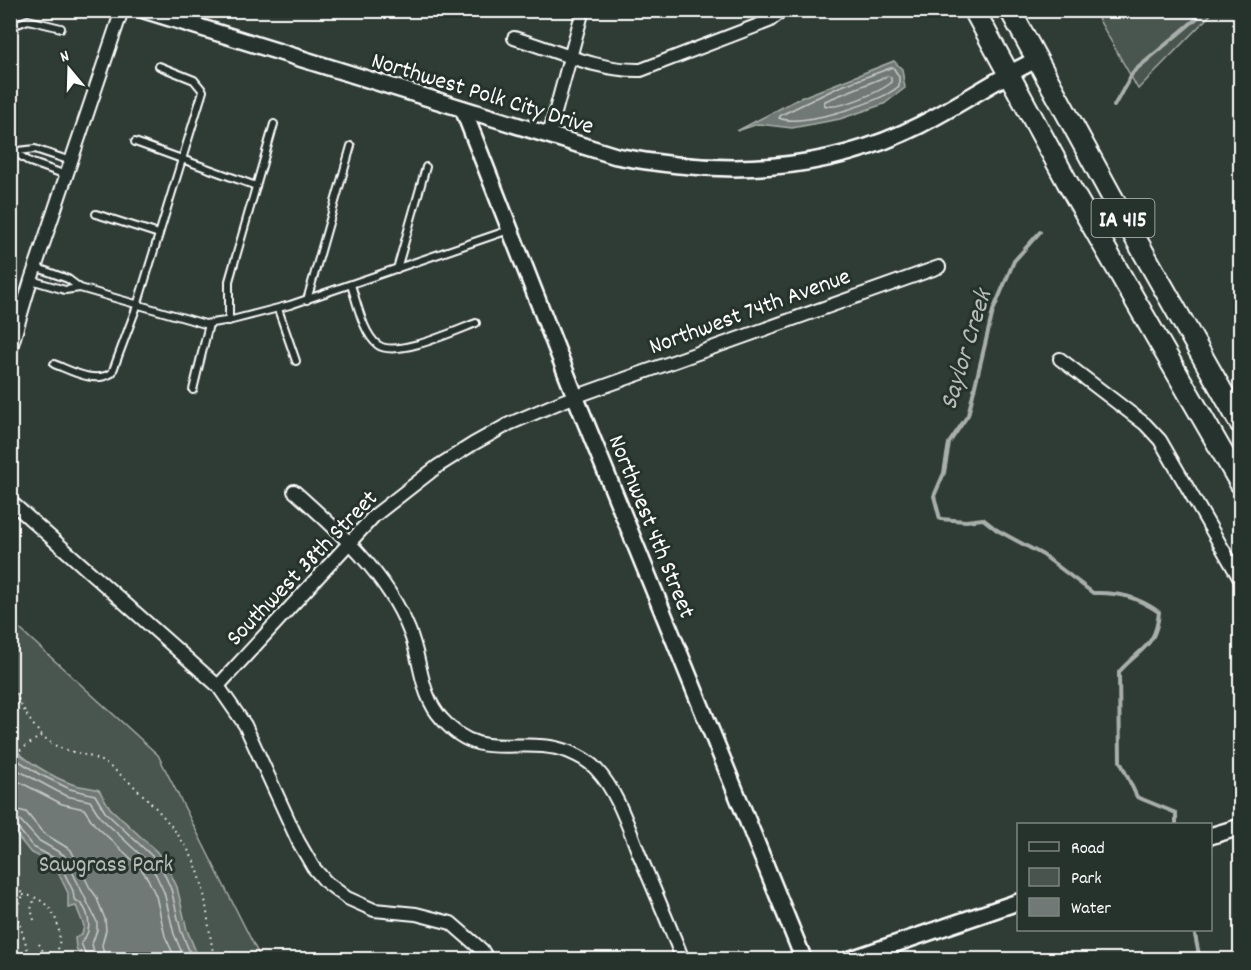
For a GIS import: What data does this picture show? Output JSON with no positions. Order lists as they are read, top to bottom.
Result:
{
  "streets": {
    "main road": ["IA 415"],
    "street": [
      "Northwest Polk City Drive",
      "Northwest 74th Avenue",
      "Northwest 4th Street",
      "Southwest 38th Street"
    ]
  },
  "crossings": [
    ["Northwest Polk City Drive", "IA 415"],
    ["Northwest Polk City Drive", "Northwest 4th Street"],
    ["Northwest 74th Avenue", "Northwest 4th Street"],
    ["Northwest 74th Avenue", "Southwest 38th Street"],
    ["Northwest 4th Street", "Southwest 38th Street"]
  ],
  "water": ["Saylor Creek"],
  "parks": ["Sawgrass Park"],
  "legend": ["Road", "Park", "Water"],
  "north": "top"
}
